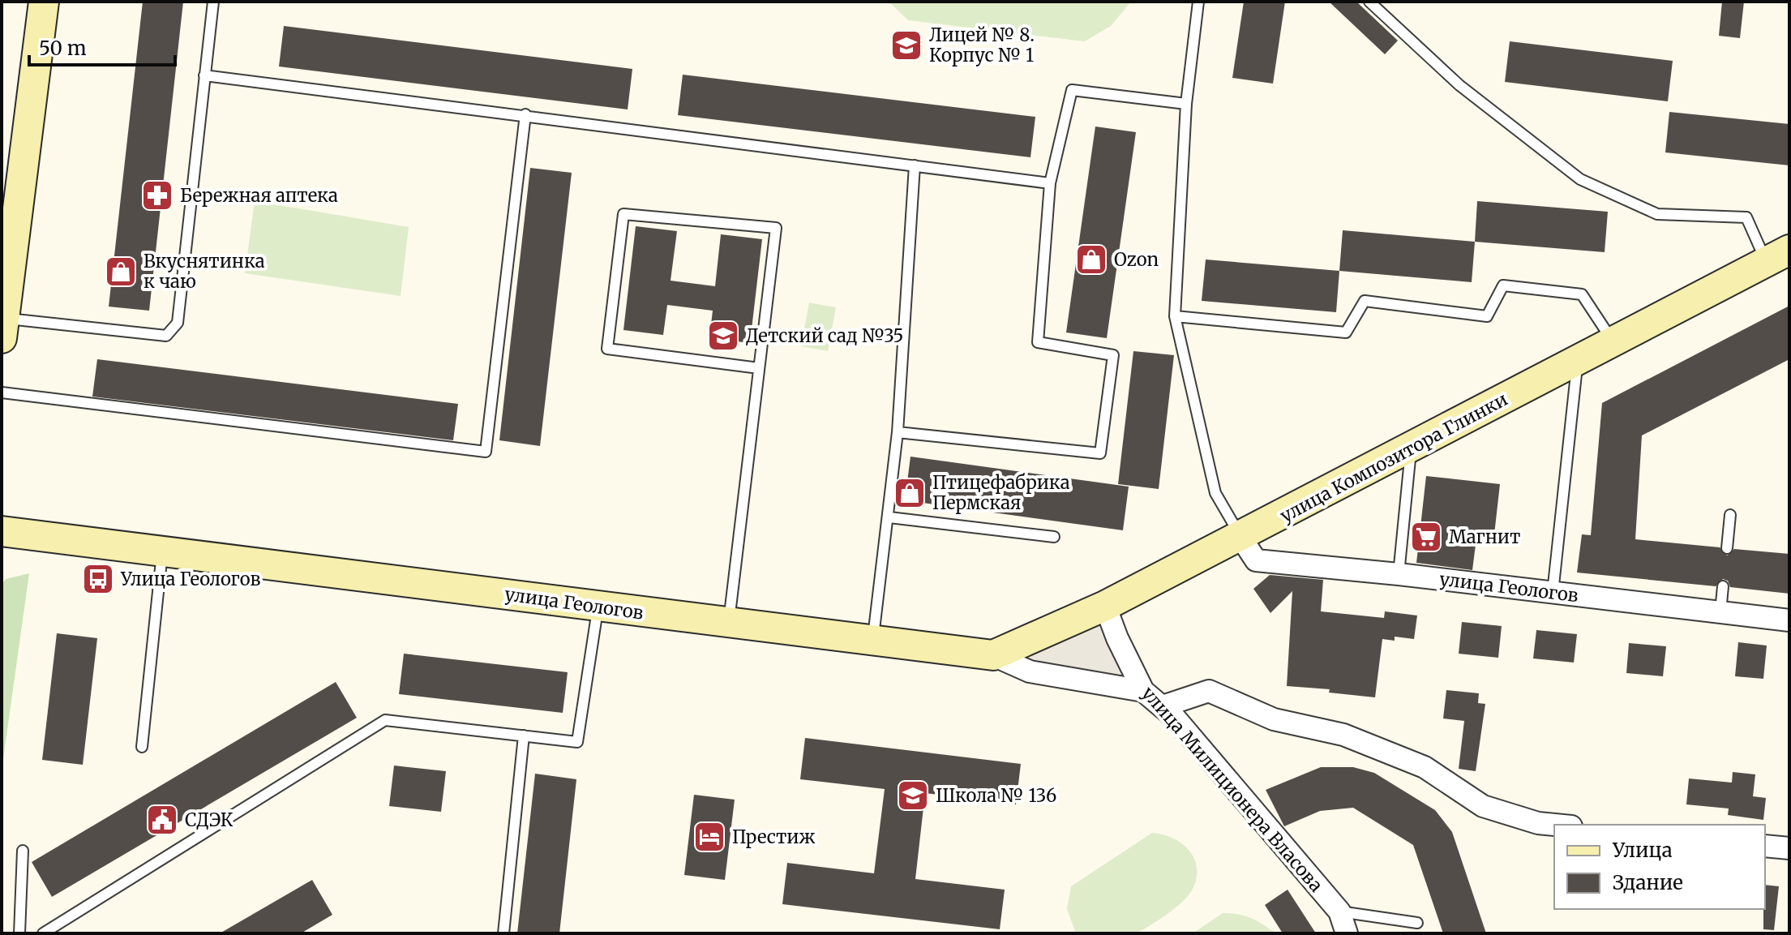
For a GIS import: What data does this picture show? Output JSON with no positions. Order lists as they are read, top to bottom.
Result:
{
  "streets": {
    "street": ["улица Композитора Глинки", "улица Геологов", "улица Милиционера Власова"]
  },
  "crossings": [
    ["улица Композитора Глинки", "улица Геологов"],
    ["улица Композитора Глинки", "улица Милиционера Власова"],
    ["улица Геологов", "улица Милиционера Власова"]
  ],
  "places": {
    "school or university": ["Лицей № 8. Корпус № 1", "Детский сад №35", "Школа № 136"],
    "pharmacy": ["Бережная аптека"],
    "shop": ["Ozon", "Вкуснятинка к чаю", "Птицефабрика Пермская"],
    "supermarket": ["Магнит"],
    "bus stop": ["Улица Геологов"],
    "public building": ["СДЭК"],
    "hotel": ["Престиж"]
  },
  "legend": ["Улица", "Здание"],
  "scale_bar": "50 m"
}
